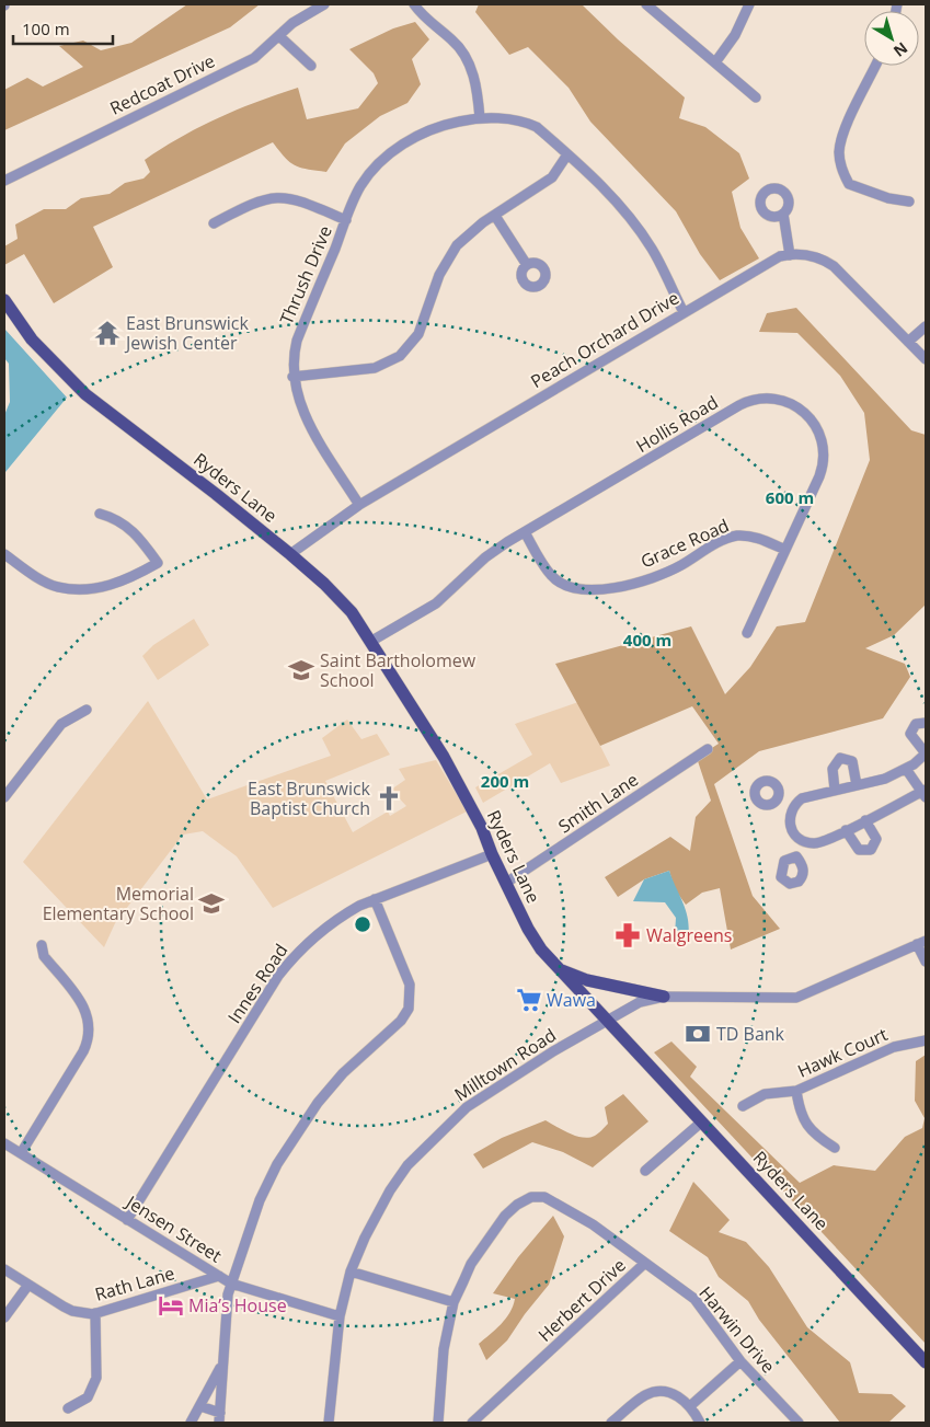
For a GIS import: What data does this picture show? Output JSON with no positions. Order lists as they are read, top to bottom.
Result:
{
  "streets": {
    "main road": ["Ryders Lane"],
    "street": [
      "Redcoat Drive",
      "Thrush Drive",
      "Peach Orchard Drive",
      "Hollis Road",
      "Grace Road",
      "Smith Lane",
      "Innes Road",
      "Hawk Court",
      "Milltown Road",
      "Jensen Street",
      "Rath Lane",
      "Herbert Drive",
      "Harwin Drive"
    ]
  },
  "crossings": [
    ["Thrush Drive", "Peach Orchard Drive"],
    ["Peach Orchard Drive", "Ryders Lane"],
    ["Hollis Road", "Ryders Lane"],
    ["Hollis Road", "Grace Road"],
    ["Ryders Lane", "Smith Lane"],
    ["Ryders Lane", "Innes Road"],
    ["Ryders Lane", "Milltown Road"],
    ["Innes Road", "Jensen Street"],
    ["Milltown Road", "Jensen Street"],
    ["Jensen Street", "Rath Lane"],
    ["Herbert Drive", "Harwin Drive"]
  ],
  "places": {
    "temple": ["East Brunswick Jewish Center"],
    "school or university": ["Saint Bartholomew School", "Memorial Elementary School"],
    "church": ["East Brunswick Baptist Church"],
    "pharmacy": ["Walgreens"],
    "supermarket": ["Wawa"],
    "bank": ["TD Bank"],
    "hotel": ["Mia’s House"]
  },
  "scale_bar": "100 m",
  "north": "bottom right",
  "rings": ["600 m", "400 m", "200 m"]
}
